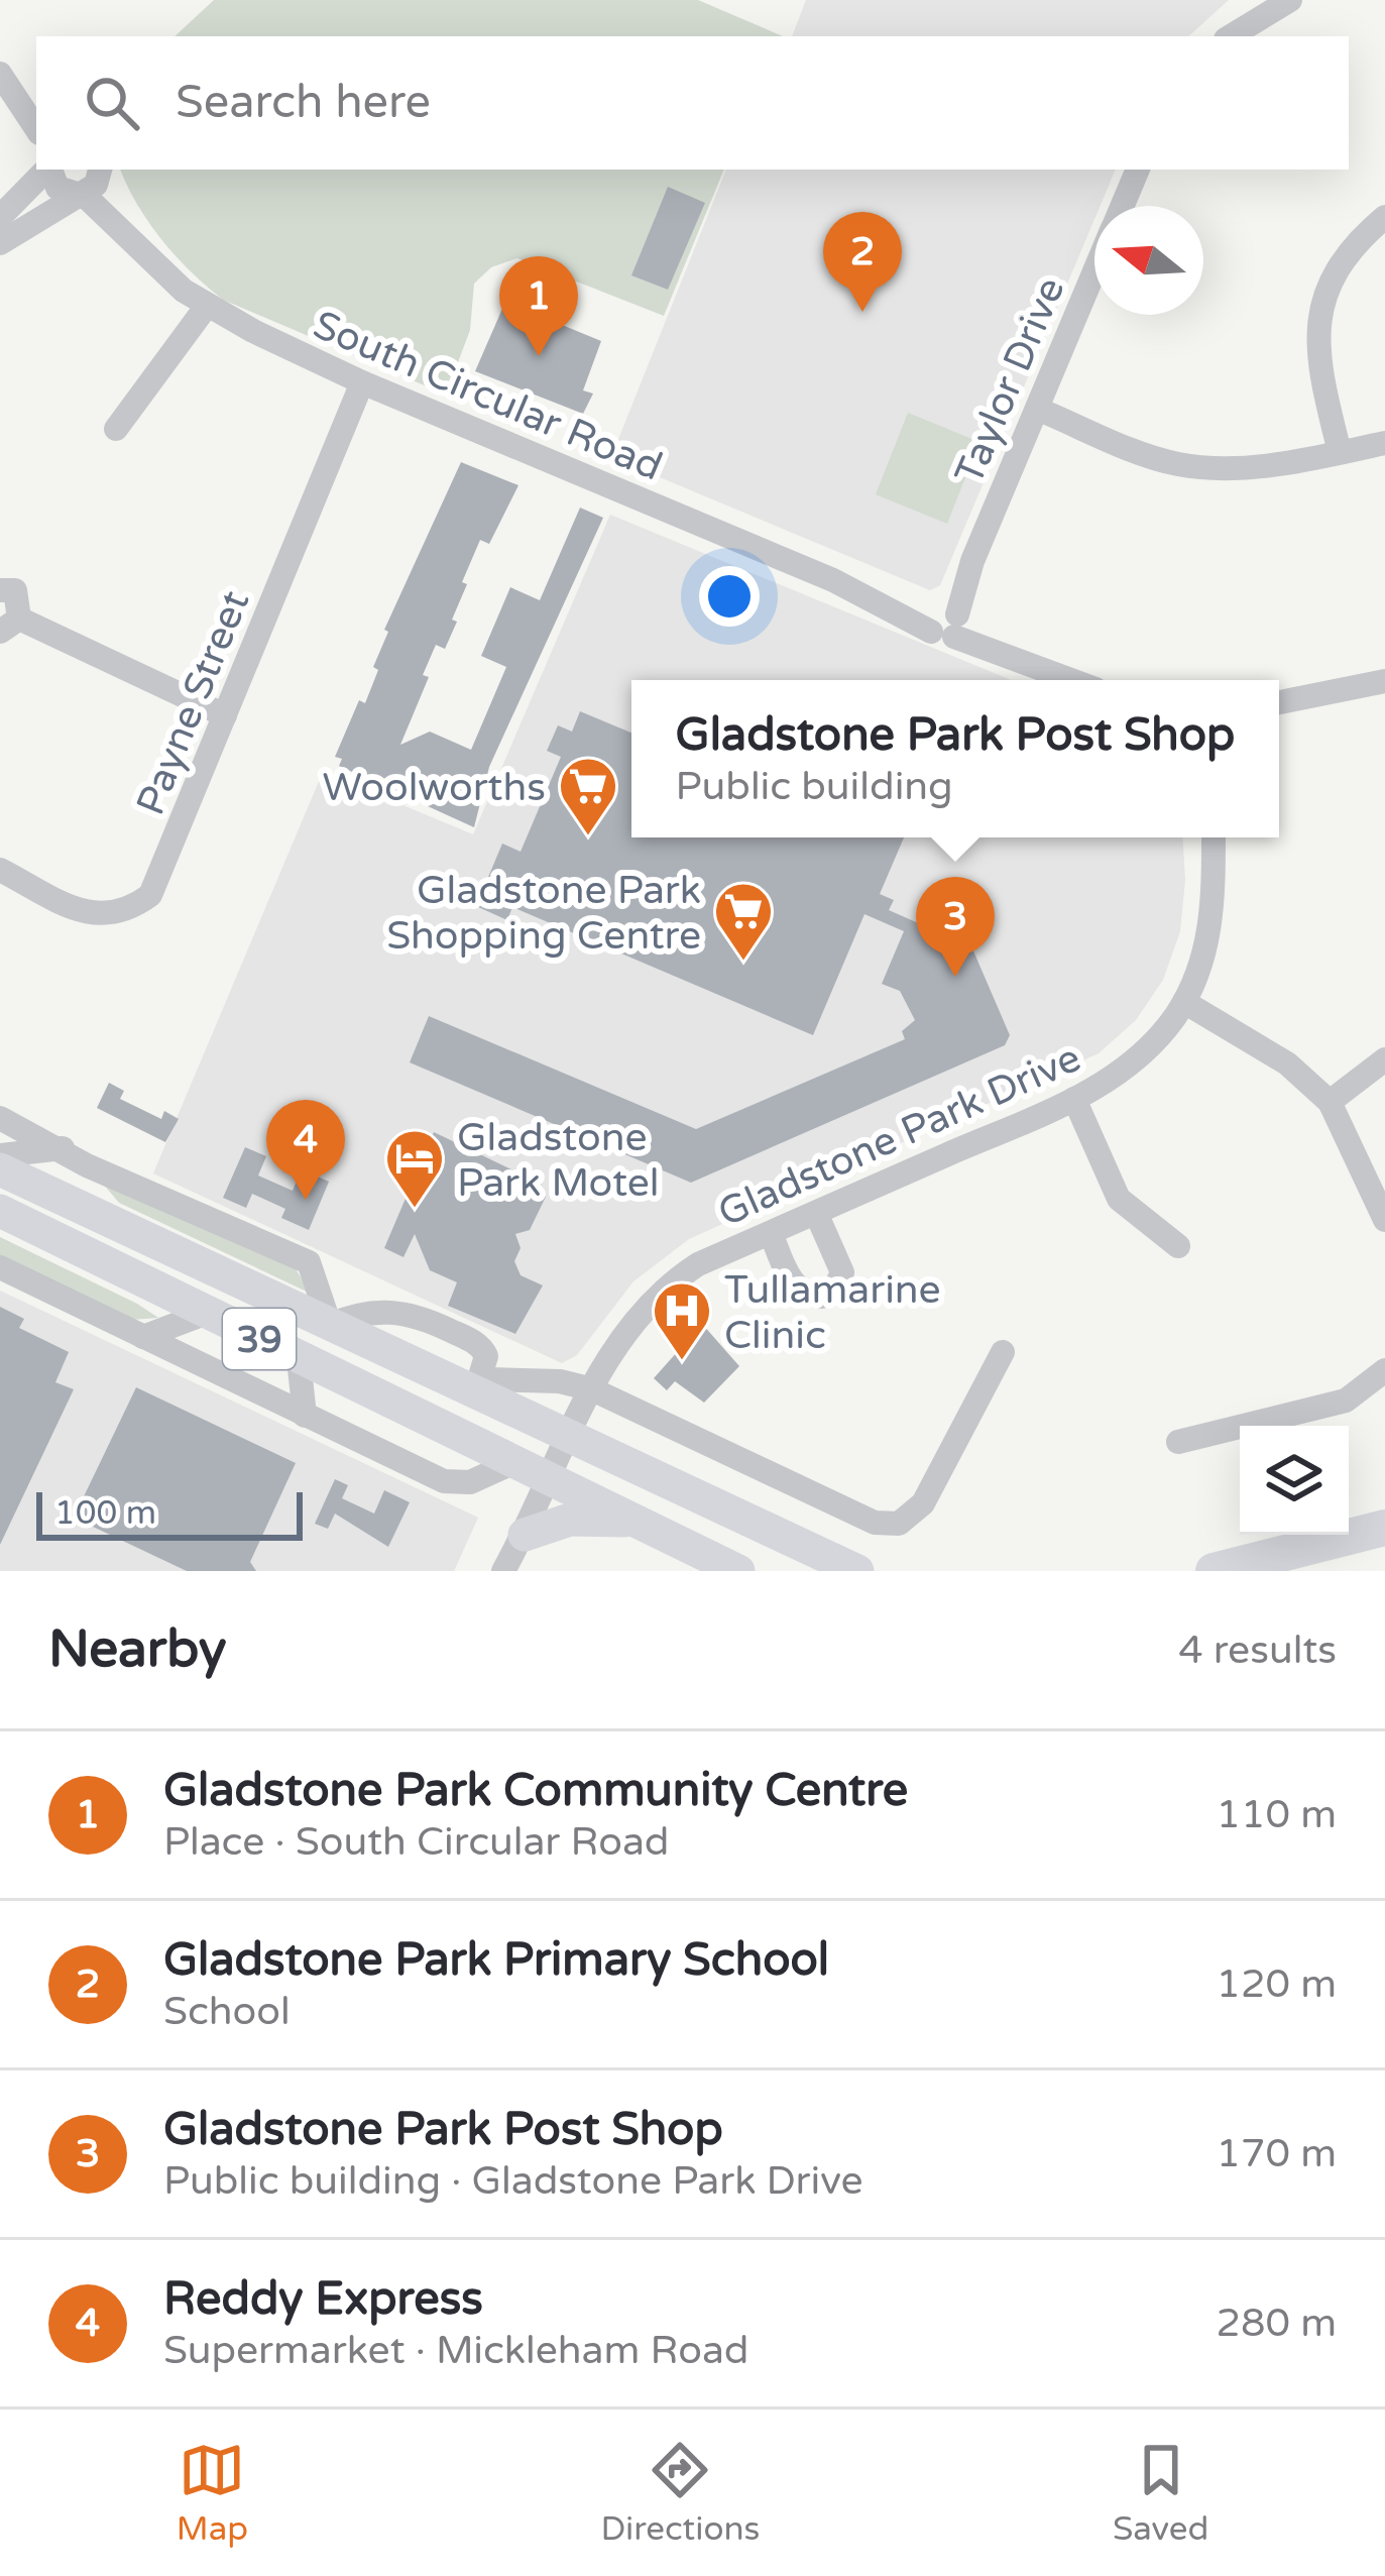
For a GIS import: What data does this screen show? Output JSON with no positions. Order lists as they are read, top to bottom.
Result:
{
  "streets": {
    "main road": ["39"],
    "street": [
      "Taylor Drive",
      "South Circular Road",
      "Payne Street",
      "Gladstone Park Drive"
    ]
  },
  "crossings": [
    ["Taylor Drive", "South Circular Road"],
    ["South Circular Road", "Payne Street"],
    ["Gladstone Park Drive", "39"]
  ],
  "places": {
    "supermarket": ["Woolworths", "Gladstone Park Shopping Centre"],
    "hotel": ["Gladstone Park Motel"],
    "hospital": ["Tullamarine Clinic"]
  },
  "scale_bar": "100 m",
  "north": "left",
  "page": {
    "search": "Search here",
    "pins": [
      "2",
      "1",
      "3",
      "4"
    ],
    "popup": ["Gladstone Park Post Shop", "Public building"],
    "scale": "100 m",
    "heading": ["Nearby", "4 results"],
    "list": [
      {
        "mark": "1",
        "name": "Gladstone Park Community Centre",
        "note": "Place · South Circular Road",
        "value": "110 m"
      },
      {
        "mark": "2",
        "name": "Gladstone Park Primary School",
        "note": "School",
        "value": "120 m"
      },
      {
        "mark": "3",
        "name": "Gladstone Park Post Shop",
        "note": "Public building · Gladstone Park Drive",
        "value": "170 m"
      },
      {
        "mark": "4",
        "name": "Reddy Express",
        "note": "Supermarket · Mickleham Road",
        "value": "280 m"
      }
    ],
    "nav": ["Map", "Directions", "Saved"]
  }
}
